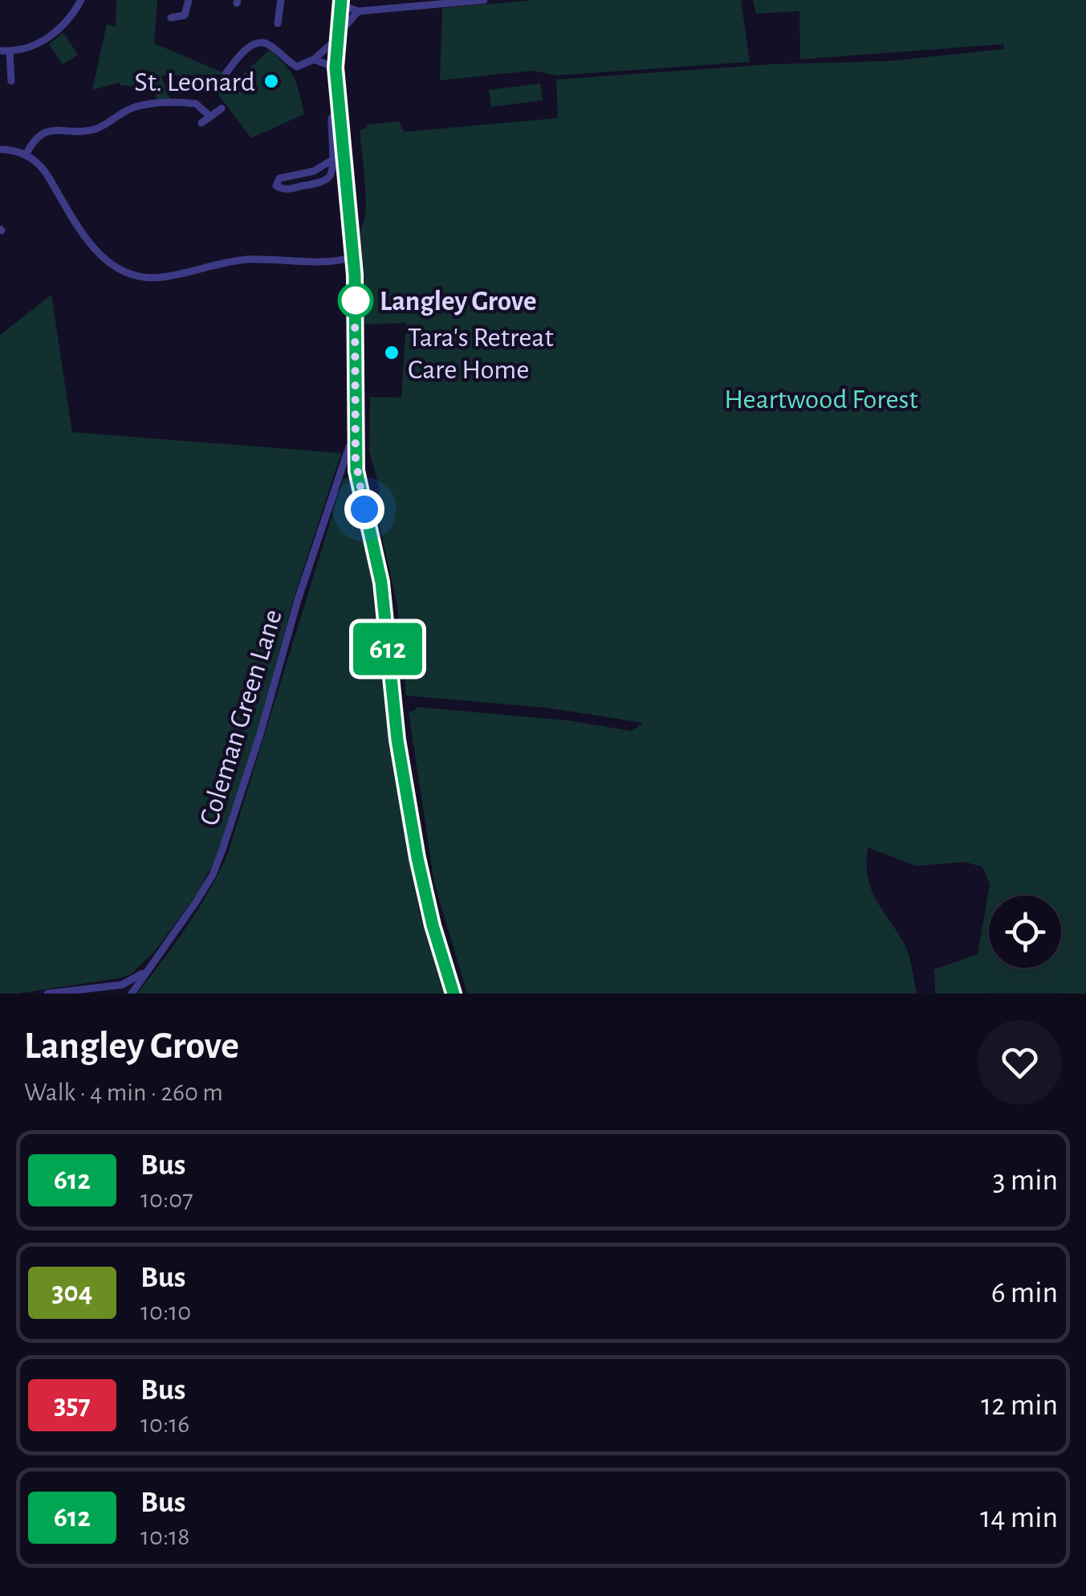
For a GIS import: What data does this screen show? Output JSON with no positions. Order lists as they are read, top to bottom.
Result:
{
  "streets": {
    "street": ["Coleman Green Lane"]
  },
  "parks": ["Heartwood Forest"],
  "places": ["St. Leonard", "Langley Grove", "Tara's Retreat Care Home"],
  "lines": ["bus line 612"],
  "page": {
    "on_map": "612",
    "heading": ["Langley Grove", "Walk · 4 min · 260 m"],
    "list": [
      {
        "mark": "612",
        "name": "Bus",
        "note": "10:07",
        "value": "3 min"
      },
      {
        "mark": "304",
        "name": "Bus",
        "note": "10:10",
        "value": "6 min"
      },
      {
        "mark": "357",
        "name": "Bus",
        "note": "10:16",
        "value": "12 min"
      },
      {
        "mark": "612",
        "name": "Bus",
        "note": "10:18",
        "value": "14 min"
      }
    ]
  }
}
